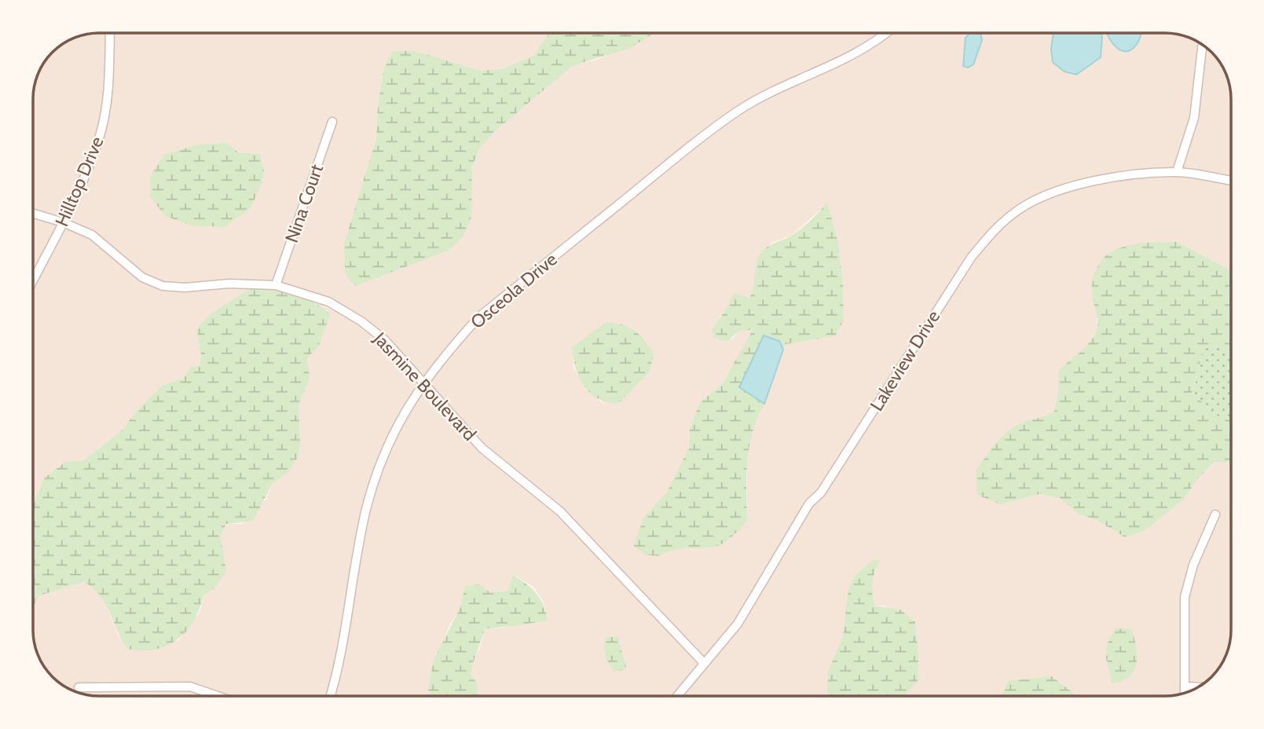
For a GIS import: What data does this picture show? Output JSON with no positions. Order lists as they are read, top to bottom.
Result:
{
  "streets": {
    "street": [
      "Hilltop Drive",
      "Nina Court",
      "Osceola Drive",
      "Lakeview Drive",
      "Jasmine Boulevard"
    ]
  },
  "crossings": [
    ["Hilltop Drive", "Jasmine Boulevard"],
    ["Nina Court", "Jasmine Boulevard"],
    ["Osceola Drive", "Jasmine Boulevard"],
    ["Lakeview Drive", "Jasmine Boulevard"]
  ]
}
